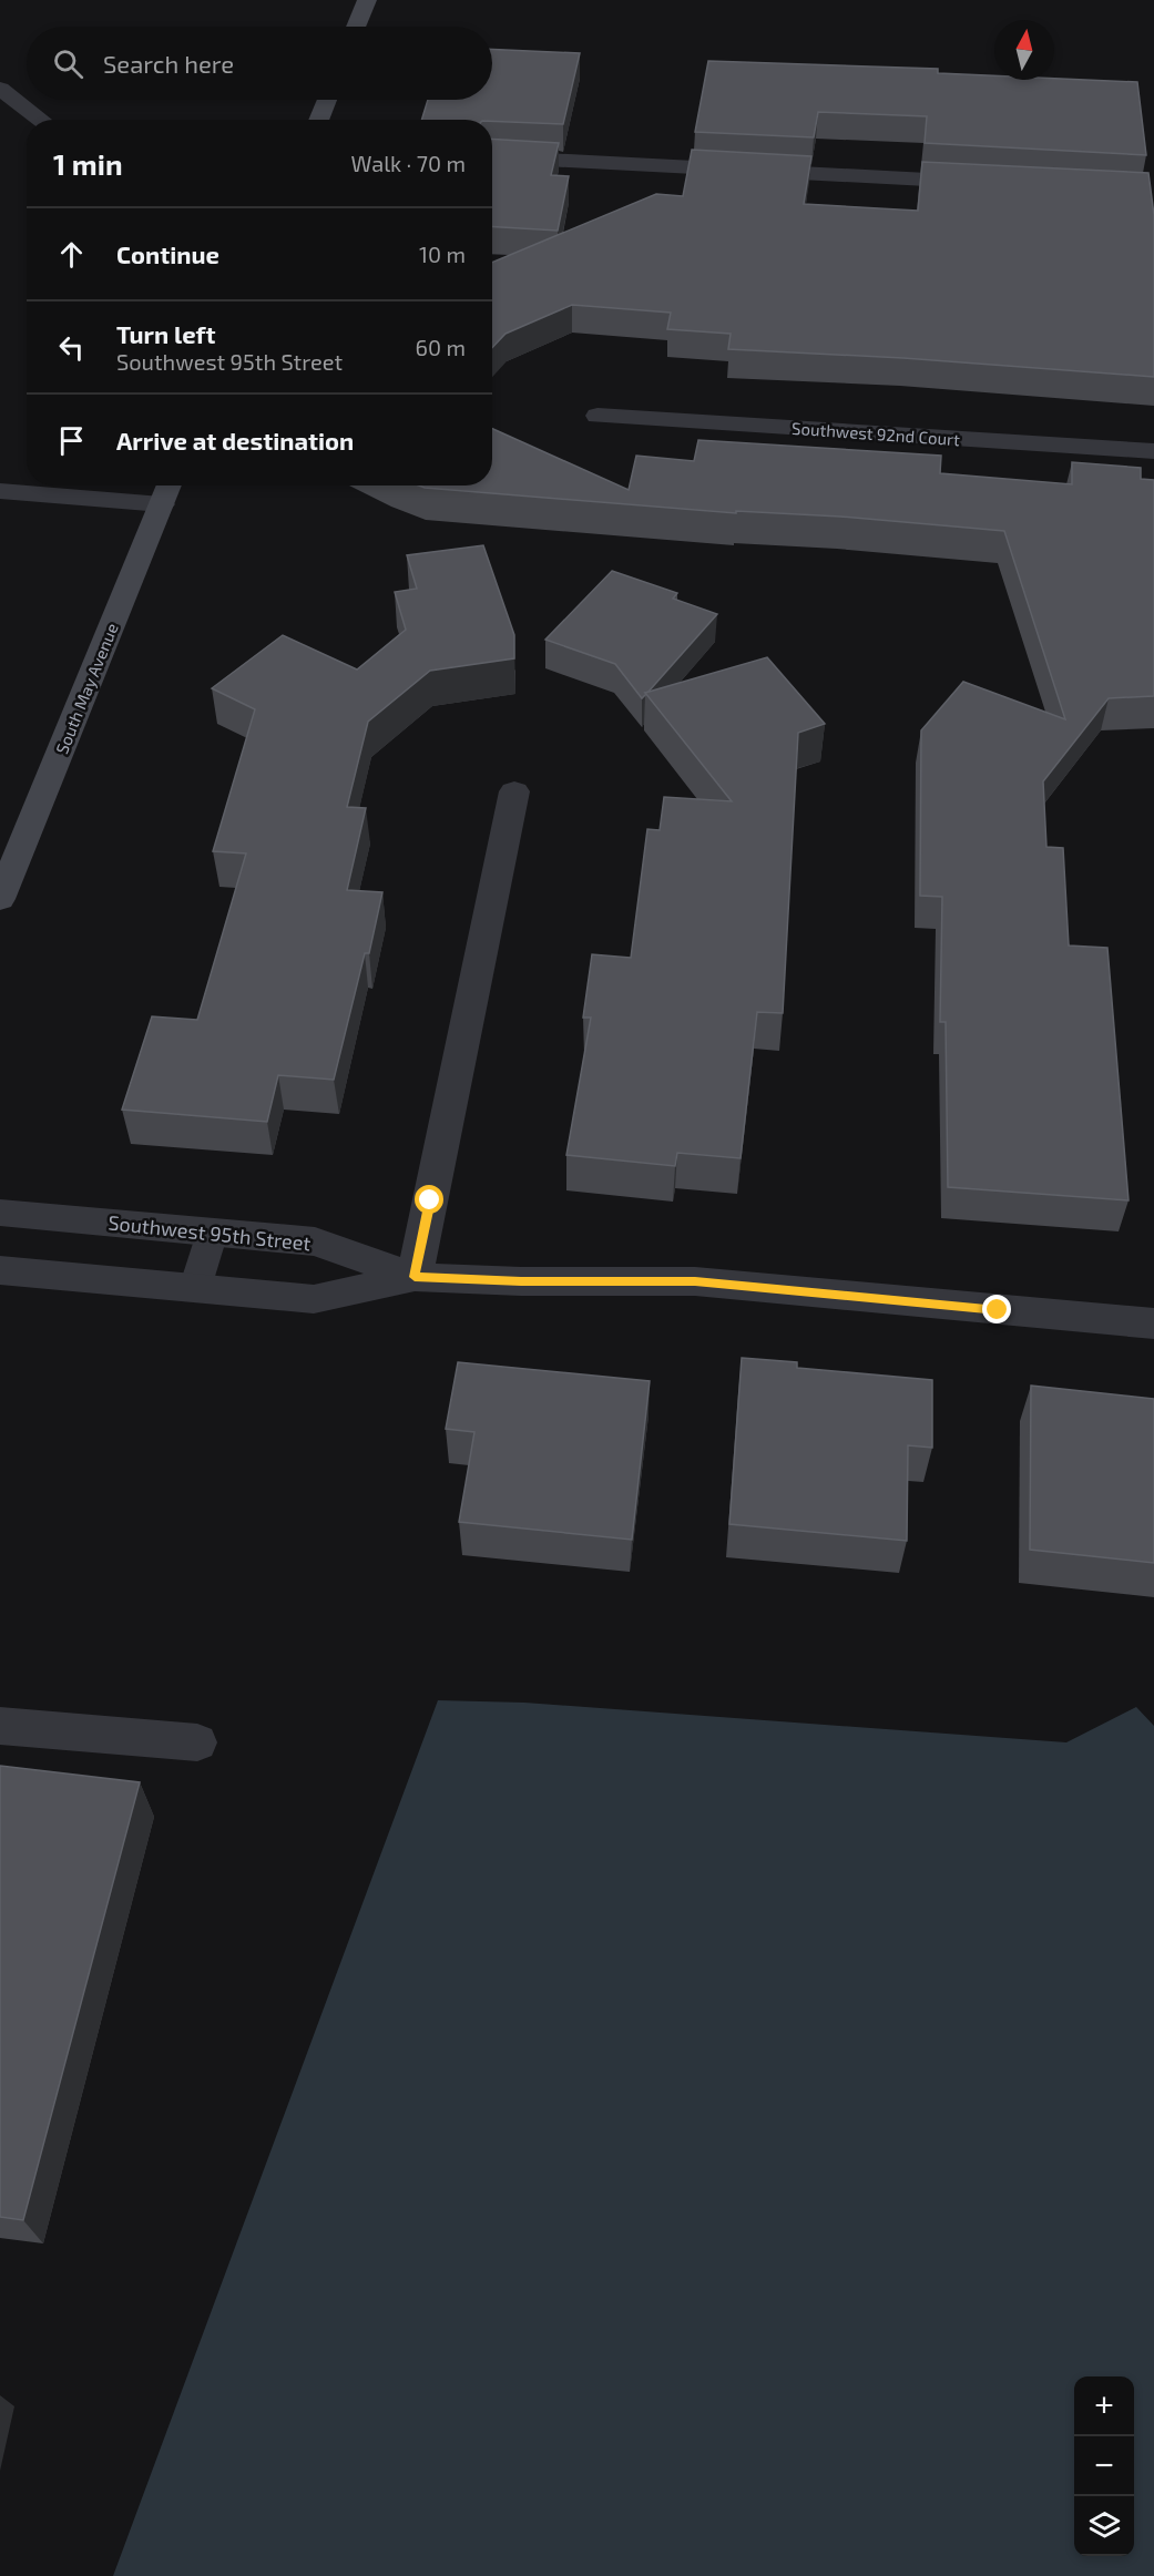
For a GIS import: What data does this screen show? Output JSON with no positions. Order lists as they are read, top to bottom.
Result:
{
  "streets": {
    "main road": ["South May Avenue"],
    "street": ["Southwest 92nd Court", "Southwest 95th Street"]
  },
  "north": "top",
  "page": {
    "search": "Search here",
    "heading": ["1 min", "Walk · 70 m"],
    "list": [
      ["Continue", "10 m"],
      ["Turn left", "Southwest 95th Street", "60 m"],
      "Arrive at destination"
    ],
    "map_buttons": ["+", "−"]
  }
}
